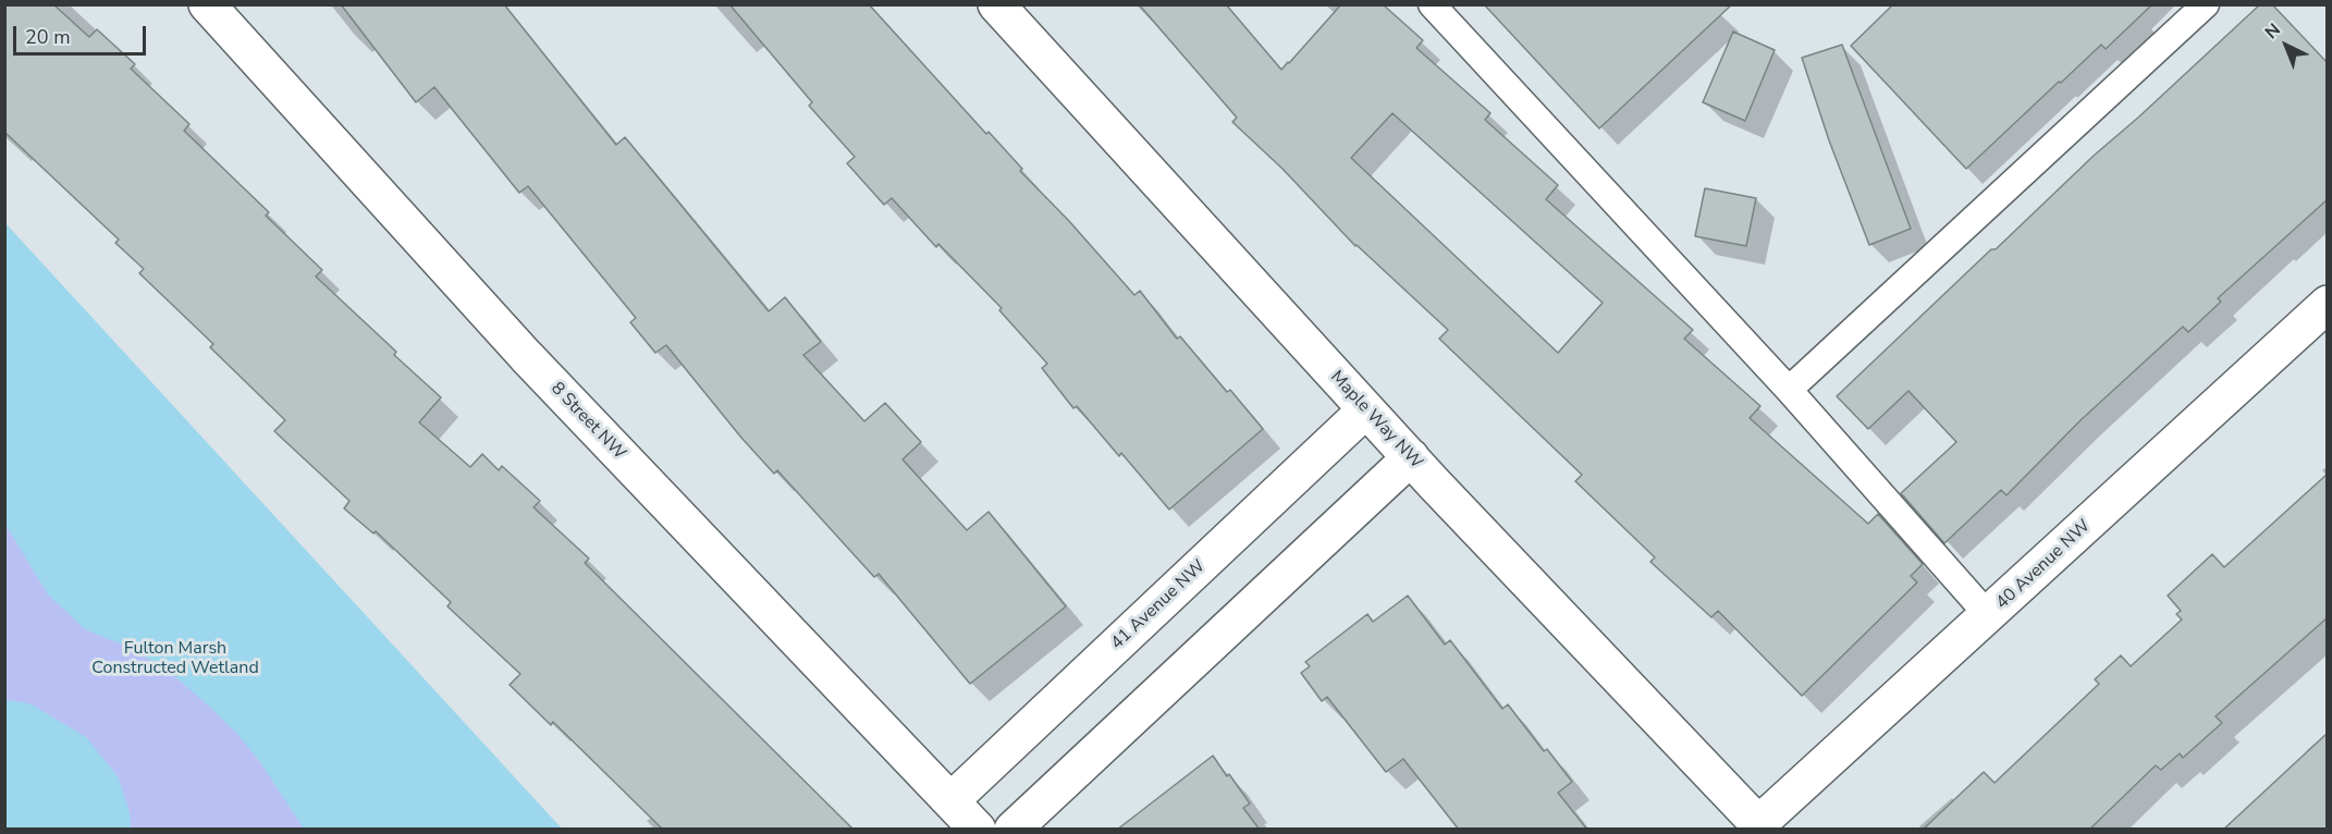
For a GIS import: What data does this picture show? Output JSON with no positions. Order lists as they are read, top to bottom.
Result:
{
  "streets": {
    "street": [
      "Maple Way NW",
      "8 Street NW",
      "40 Avenue NW",
      "41 Avenue NW"
    ]
  },
  "crossings": [
    ["Maple Way NW", "40 Avenue NW"],
    ["Maple Way NW", "41 Avenue NW"],
    ["8 Street NW", "41 Avenue NW"]
  ],
  "parks": ["Fulton Marsh Constructed Wetland"],
  "scale_bar": "20 m",
  "north": "top left"
}
